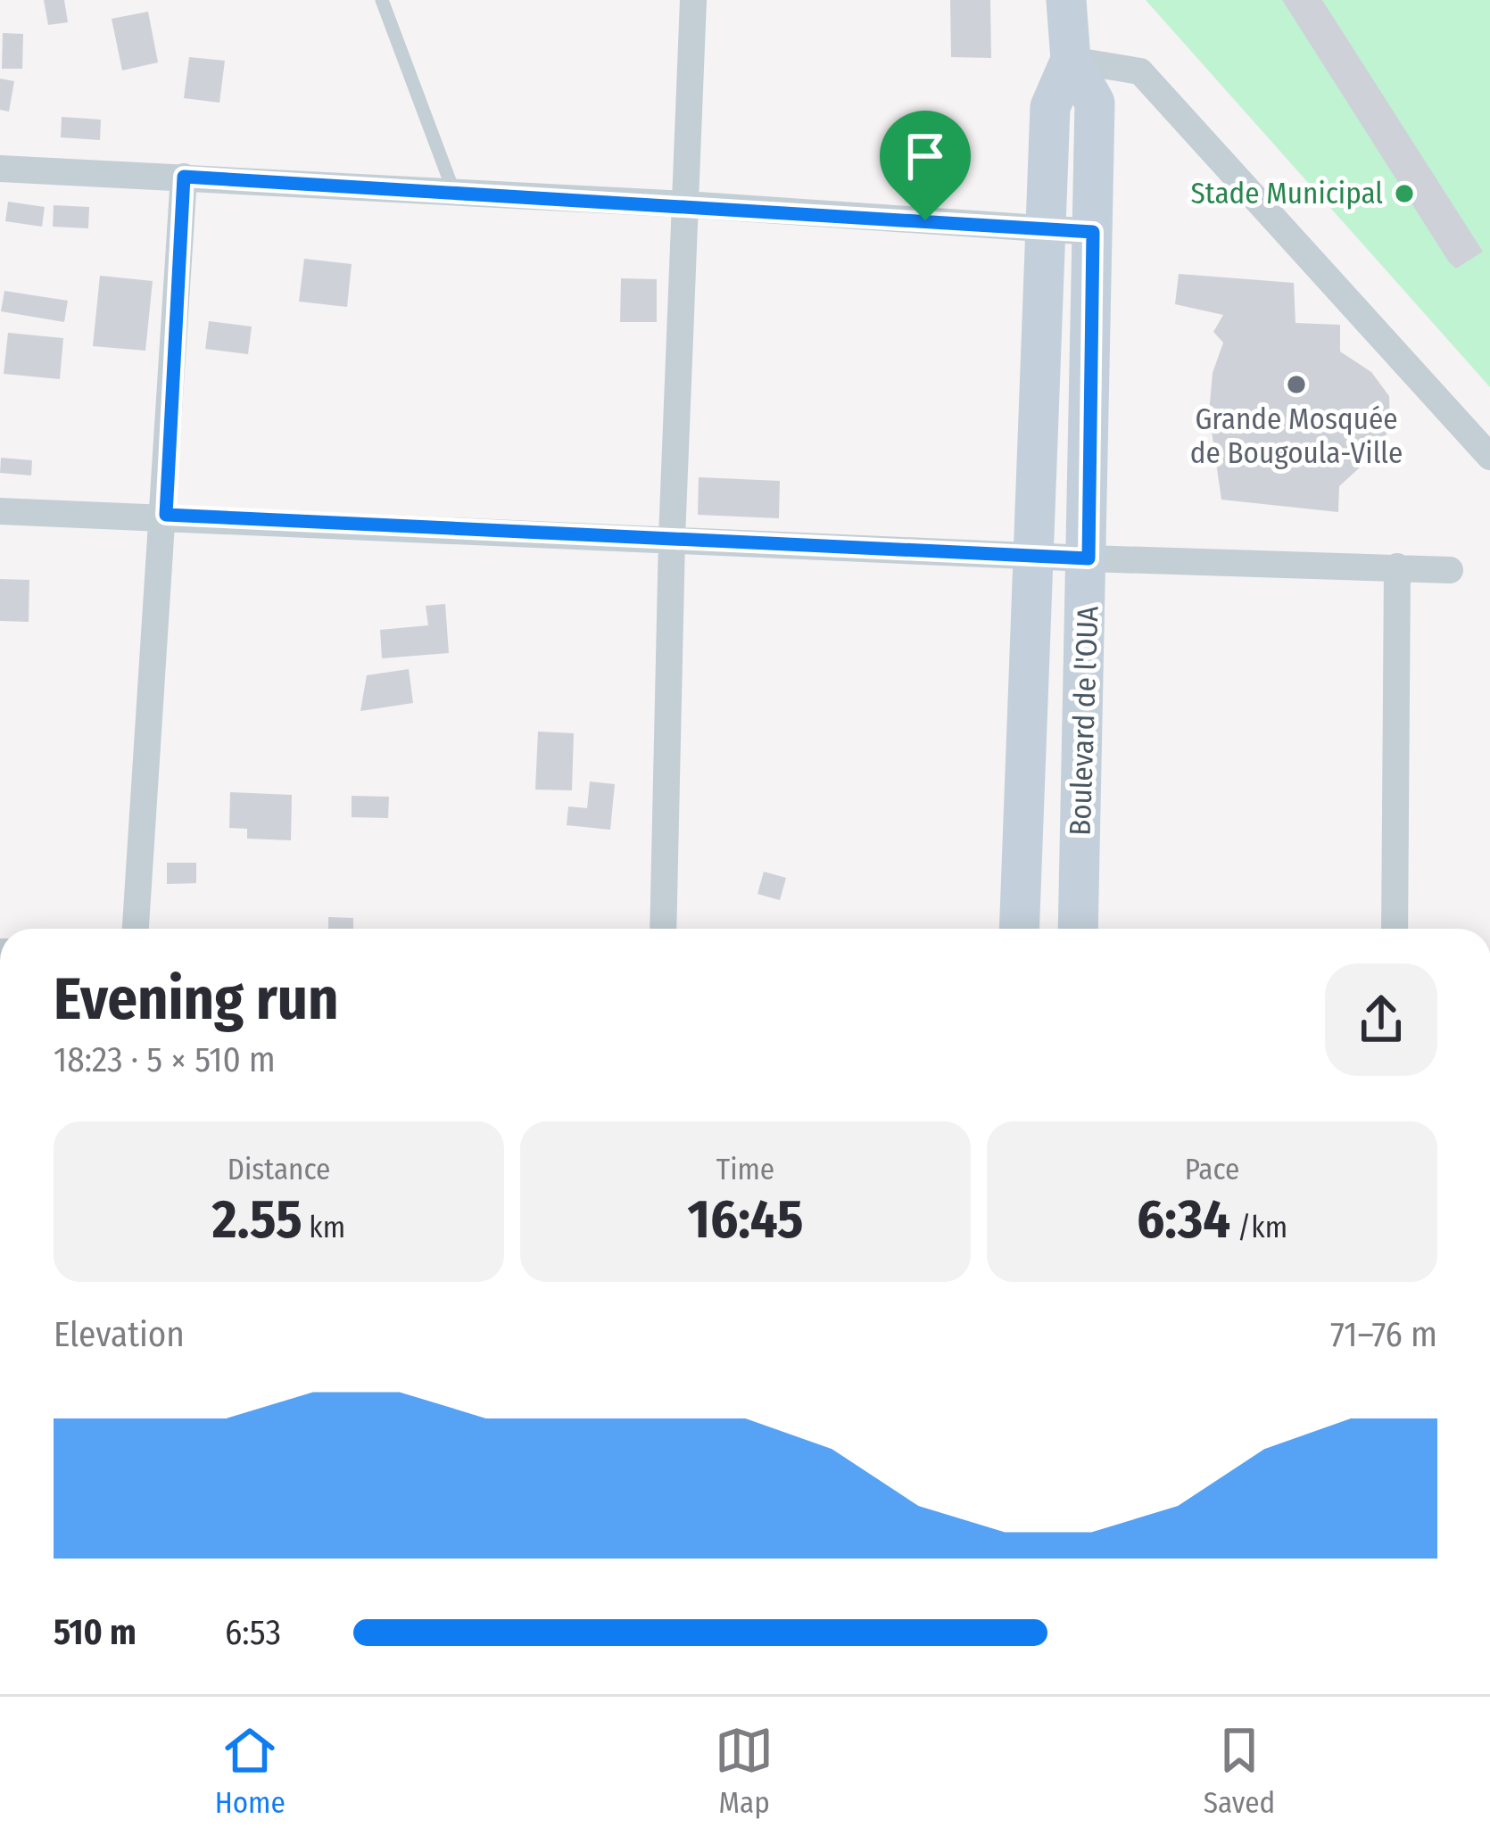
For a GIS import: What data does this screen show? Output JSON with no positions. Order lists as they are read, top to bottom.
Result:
{
  "streets": {
    "main road": ["Boulevard de l'OUA"]
  },
  "places": ["Stade Municipal", "Grande Mosquée de Bougoula-Ville"],
  "page": {
    "heading": ["Evening run", "18:23 · 5 × 510 m"],
    "stats": [
      ["Distance", "2.55 km"],
      ["Time", "16:45"],
      ["Pace", "6:34 /km"]
    ],
    "chart": ["Elevation", "71–76 m"],
    "list": [
      {
        "name": "510 m",
        "note": "6:53"
      }
    ],
    "tabs": ["Home", "Map", "Saved"]
  }
}
